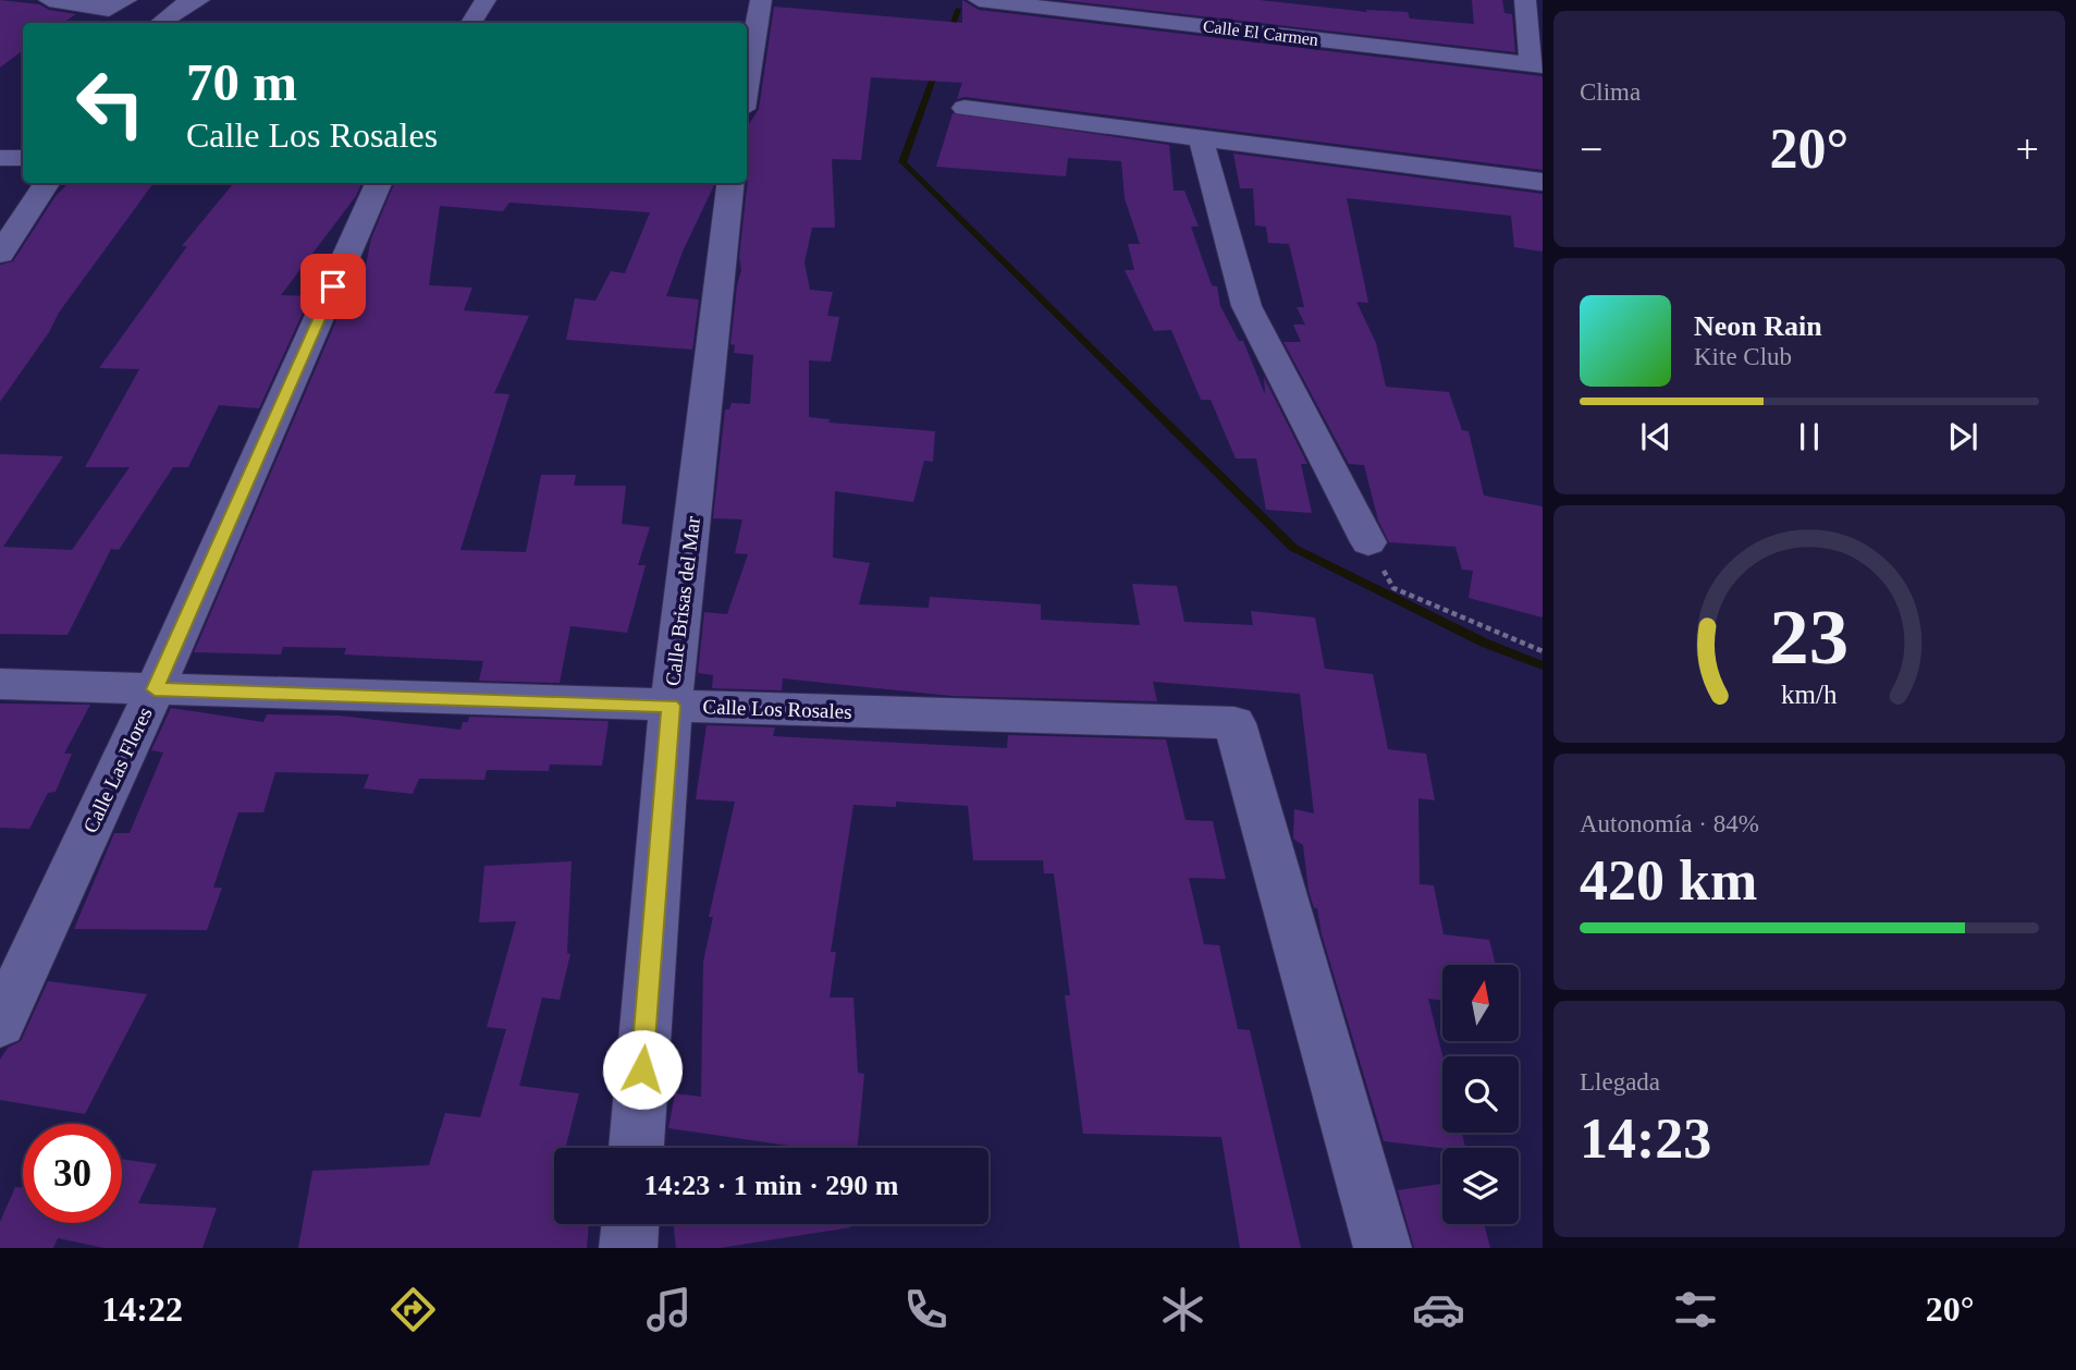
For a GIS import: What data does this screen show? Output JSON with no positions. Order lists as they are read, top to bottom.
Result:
{
  "streets": {
    "street": [
      "Calle El Carmen",
      "Calle Brisas del Mar",
      "Calle Los Rosales",
      "Calle Las Flores"
    ]
  },
  "crossings": [
    ["Calle Brisas del Mar", "Calle Los Rosales"],
    ["Calle Los Rosales", "Calle Las Flores"]
  ],
  "north": "top",
  "page": {
    "tile": [
      "Clima",
      ["Autonomía · 84%", "420 km"],
      ["Llegada", "14:23"]
    ],
    "turn": ["70 m", "Calle Los Rosales"],
    "heat": ["−", "20°", "+"],
    "song": ["Neon Rain", "Kite Club"],
    "limit": "30",
    "trip": "14:23 · 1 min · 290 m",
    "tabs": ["14:22", "20°"],
    "gauge": ["23", "km/h"]
  }
}
